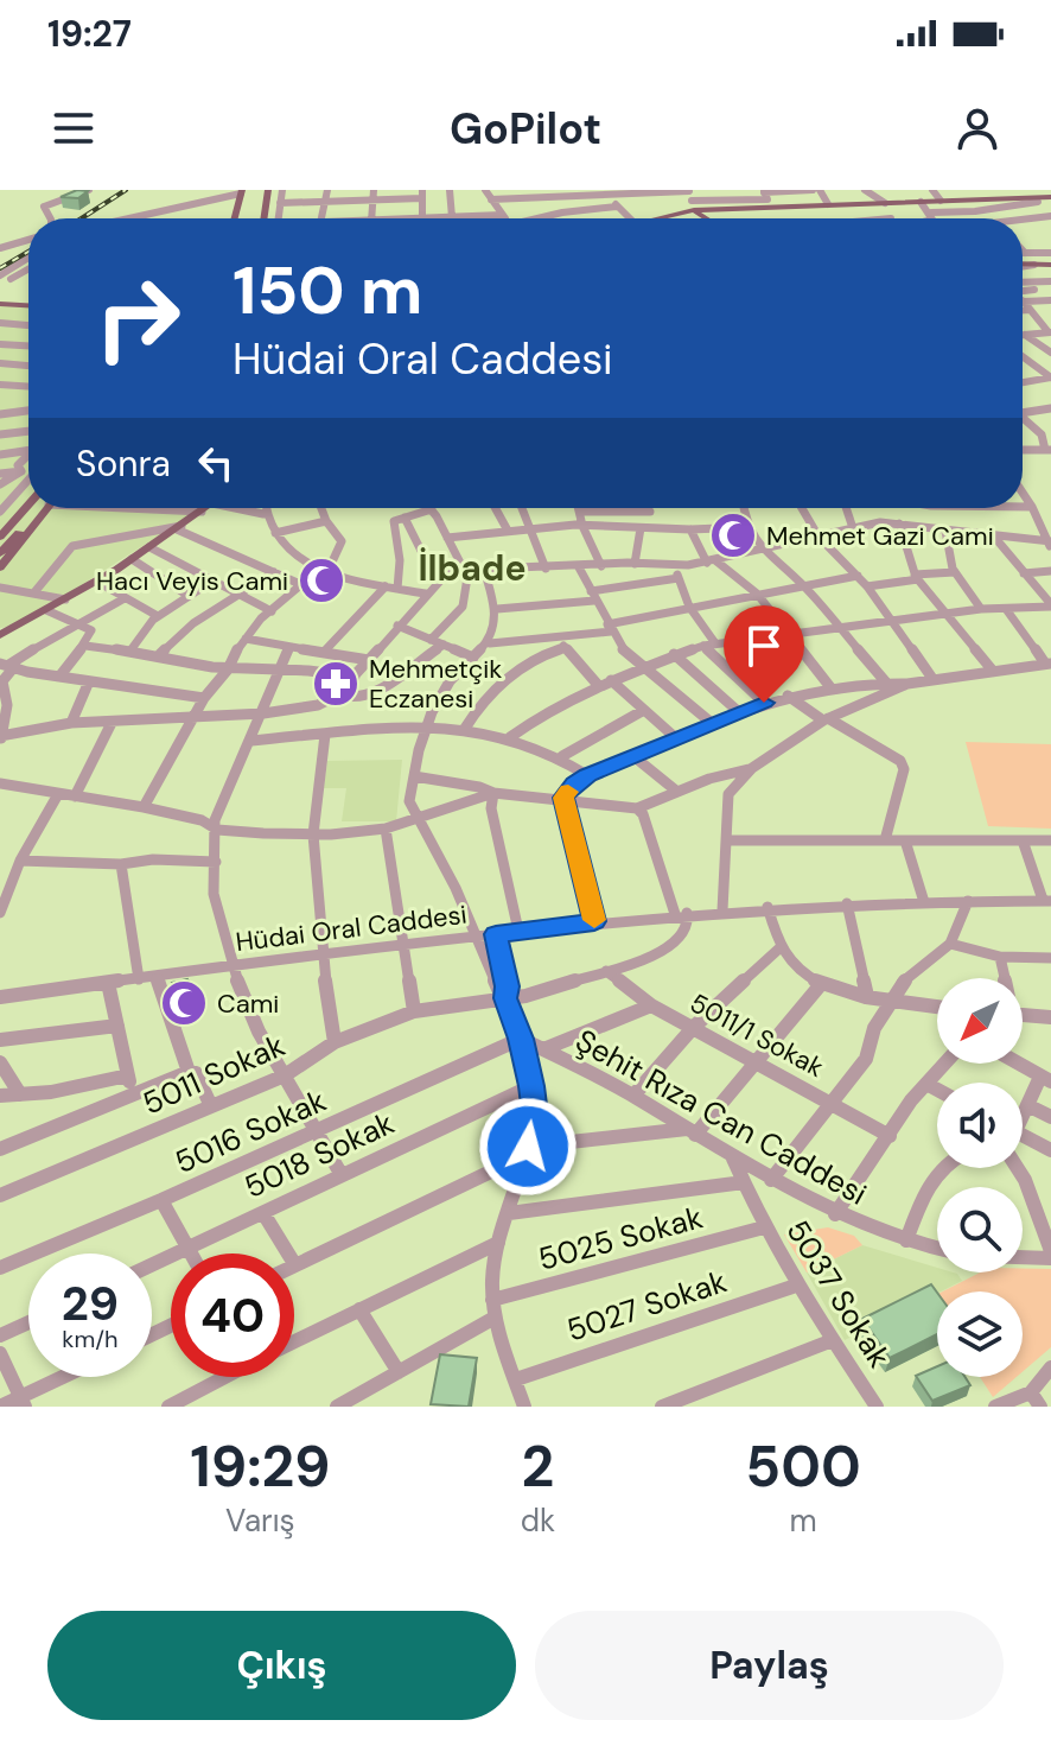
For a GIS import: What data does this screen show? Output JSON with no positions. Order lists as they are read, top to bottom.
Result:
{
  "streets": {
    "street": [
      "Hüdai Oral Caddesi",
      "5011/1 Sokak",
      "5011 Sokak",
      "Şehit Rıza Can Caddesi",
      "5016 Sokak",
      "5018 Sokak",
      "5025 Sokak",
      "5037 Sokak",
      "5027 Sokak"
    ]
  },
  "crossings": [
    ["Hüdai Oral Caddesi", "5011 Sokak"],
    ["5011/1 Sokak", "5011 Sokak"],
    ["Şehit Rıza Can Caddesi", "5016 Sokak"],
    ["Şehit Rıza Can Caddesi", "5037 Sokak"],
    ["5025 Sokak", "5037 Sokak"],
    ["5037 Sokak", "5027 Sokak"]
  ],
  "districts": ["İlbade"],
  "places": {
    "mosque": ["Mehmet Gazi Cami", "Hacı Veyis Cami", "Cami"],
    "pharmacy": ["Mehmetçik Eczanesi"]
  },
  "north": "bottom left",
  "page": {
    "status": "19:27",
    "header": "GoPilot",
    "turn": ["150 m", "Hüdai Oral Caddesi"],
    "then": "Sonra",
    "speed": "29 km/h",
    "limit": "40",
    "eta": [
      "19:29",
      "Varış",
      "2",
      "dk",
      "500",
      "m"
    ],
    "buttons": ["Çıkış", "Paylaş"]
  }
}
